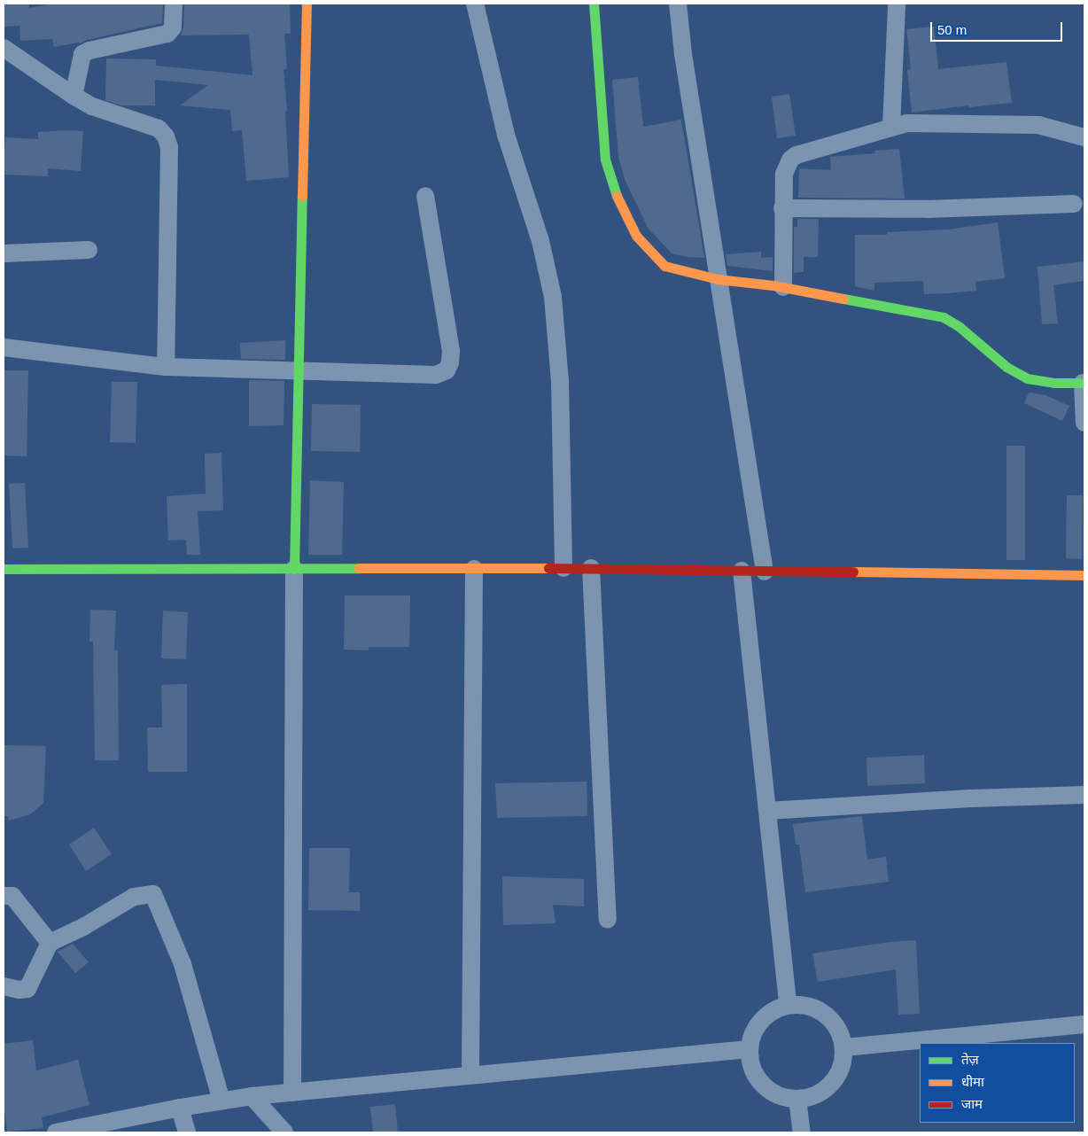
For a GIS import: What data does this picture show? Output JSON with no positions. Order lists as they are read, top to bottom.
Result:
{
  "legend": ["तेज़", "धीमा", "जाम"],
  "scale_bar": "50 m"
}
